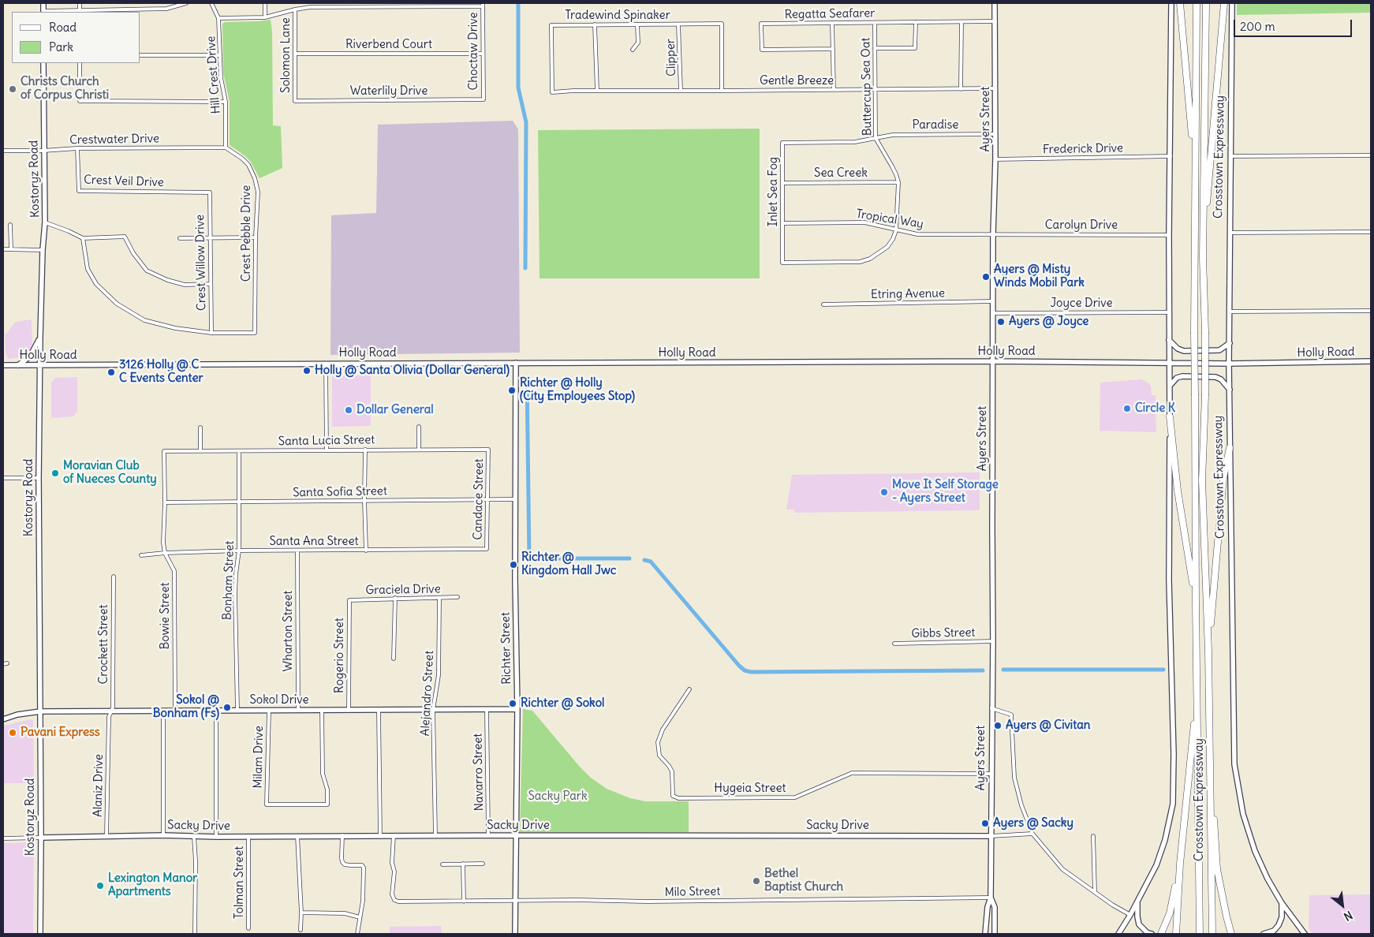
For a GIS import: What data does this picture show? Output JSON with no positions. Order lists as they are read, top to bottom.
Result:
{
  "streets": {
    "highway": ["Crosstown Expressway"],
    "main road": [
      "Ayers Street",
      "Kostoryz Road",
      "Holly Road",
      "Richter Street",
      "Sokol Drive",
      "Sacky Drive"
    ],
    "street": [
      "Regatta Seafarer",
      "Tradewind Spinaker",
      "Riverbend Court",
      "Choctaw Drive",
      "Solomon Lane",
      "Clipper",
      "Hill Crest Drive",
      "Gentle Breeze",
      "Buttercup Sea Oat",
      "Waterlily Drive",
      "Paradise",
      "Crestwater Drive",
      "Frederick Drive",
      "Sea Creek",
      "Crest Veil Drive",
      "Inlet Sea Fog",
      "Tropical Way",
      "Carolyn Drive",
      "Crest Pebble Drive",
      "Crest Willow Drive",
      "Etring Avenue",
      "Joyce Drive",
      "Santa Lucia Street",
      "Santa Sofia Street",
      "Candace Street",
      "Santa Ana Street",
      "Bonham Street",
      "Graciela Drive",
      "Bowie Street",
      "Wharton Street",
      "Gibbs Street",
      "Crockett Street",
      "Rogerio Street",
      "Alejandro Street",
      "Milam Drive",
      "Navarro Street",
      "Alaniz Drive",
      "Hygeia Street",
      "Tolman Street",
      "Milo Street"
    ]
  },
  "crossings": [
    ["Regatta Seafarer", "Buttercup Sea Oat"],
    ["Regatta Seafarer", "Ayers Street"],
    ["Tradewind Spinaker", "Clipper"],
    ["Tradewind Spinaker", "Gentle Breeze"],
    ["Riverbend Court", "Choctaw Drive"],
    ["Riverbend Court", "Solomon Lane"],
    ["Choctaw Drive", "Waterlily Drive"],
    ["Solomon Lane", "Waterlily Drive"],
    ["Clipper", "Gentle Breeze"],
    ["Hill Crest Drive", "Crestwater Drive"],
    ["Hill Crest Drive", "Crest Pebble Drive"],
    ["Gentle Breeze", "Buttercup Sea Oat"],
    ["Gentle Breeze", "Ayers Street"],
    ["Buttercup Sea Oat", "Paradise"],
    ["Buttercup Sea Oat", "Sea Creek"],
    ["Buttercup Sea Oat", "Inlet Sea Fog"],
    ["Buttercup Sea Oat", "Tropical Way"],
    ["Ayers Street", "Paradise"],
    ["Ayers Street", "Frederick Drive"],
    ["Ayers Street", "Tropical Way"],
    ["Ayers Street", "Carolyn Drive"],
    ["Ayers Street", "Etring Avenue"],
    ["Ayers Street", "Joyce Drive"],
    ["Ayers Street", "Holly Road"],
    ["Ayers Street", "Gibbs Street"],
    ["Ayers Street", "Hygeia Street"],
    ["Ayers Street", "Sacky Drive"],
    ["Ayers Street", "Milo Street"],
    ["Paradise", "Inlet Sea Fog"],
    ["Crestwater Drive", "Kostoryz Road"],
    ["Crestwater Drive", "Crest Veil Drive"],
    ["Crestwater Drive", "Crest Pebble Drive"],
    ["Crosstown Expressway", "Holly Road"],
    ["Sea Creek", "Inlet Sea Fog"],
    ["Kostoryz Road", "Holly Road"],
    ["Kostoryz Road", "Sokol Drive"],
    ["Kostoryz Road", "Sacky Drive"],
    ["Crest Veil Drive", "Crest Willow Drive"],
    ["Inlet Sea Fog", "Tropical Way"],
    ["Tropical Way", "Carolyn Drive"],
    ["Crest Pebble Drive", "Crest Willow Drive"],
    ["Holly Road", "Richter Street"],
    ["Santa Lucia Street", "Candace Street"],
    ["Santa Lucia Street", "Bonham Street"],
    ["Santa Lucia Street", "Bowie Street"],
    ["Santa Sofia Street", "Candace Street"],
    ["Santa Sofia Street", "Bonham Street"],
    ["Santa Sofia Street", "Bowie Street"],
    ["Santa Sofia Street", "Richter Street"],
    ["Candace Street", "Santa Ana Street"],
    ["Santa Ana Street", "Bonham Street"],
    ["Santa Ana Street", "Bowie Street"],
    ["Santa Ana Street", "Wharton Street"],
    ["Bonham Street", "Sokol Drive"],
    ["Graciela Drive", "Rogerio Street"],
    ["Graciela Drive", "Alejandro Street"],
    ["Bowie Street", "Sokol Drive"],
    ["Wharton Street", "Sokol Drive"],
    ["Crockett Street", "Sokol Drive"],
    ["Crockett Street", "Alaniz Drive"],
    ["Richter Street", "Sokol Drive"],
    ["Richter Street", "Sacky Drive"],
    ["Richter Street", "Milo Street"],
    ["Rogerio Street", "Sokol Drive"],
    ["Alejandro Street", "Sokol Drive"],
    ["Alejandro Street", "Sacky Drive"],
    ["Sokol Drive", "Milam Drive"],
    ["Sokol Drive", "Navarro Street"],
    ["Sokol Drive", "Alaniz Drive"],
    ["Navarro Street", "Sacky Drive"],
    ["Alaniz Drive", "Sacky Drive"],
    ["Sacky Drive", "Tolman Street"],
    ["Sacky Drive", "Milo Street"]
  ],
  "parks": ["Sacky Park"],
  "places": [
    "Christs Church of Corpus Christi",
    "Ayers @ Misty Winds Mobil Park",
    "Ayers @ Joyce",
    "Holly @ Santa Olivia (Dollar General)",
    "3126 Holly @ C C Events Center",
    "Richter @ Holly (City Employees Stop)",
    "Circle K",
    "Dollar General",
    "Moravian Club of Nueces County",
    "Move It Self Storage - Ayers Street",
    "Richter @ Kingdom Hall Jwc",
    "Richter @ Sokol",
    "Sokol @ Bonham (Fs)",
    "Ayers @ Civitan",
    "Pavani Express",
    "Ayers @ Sacky",
    "Bethel Baptist Church",
    "Lexington Manor Apartments"
  ],
  "legend": ["Road", "Park"],
  "scale_bar": "200 m",
  "north": "bottom right"
}
